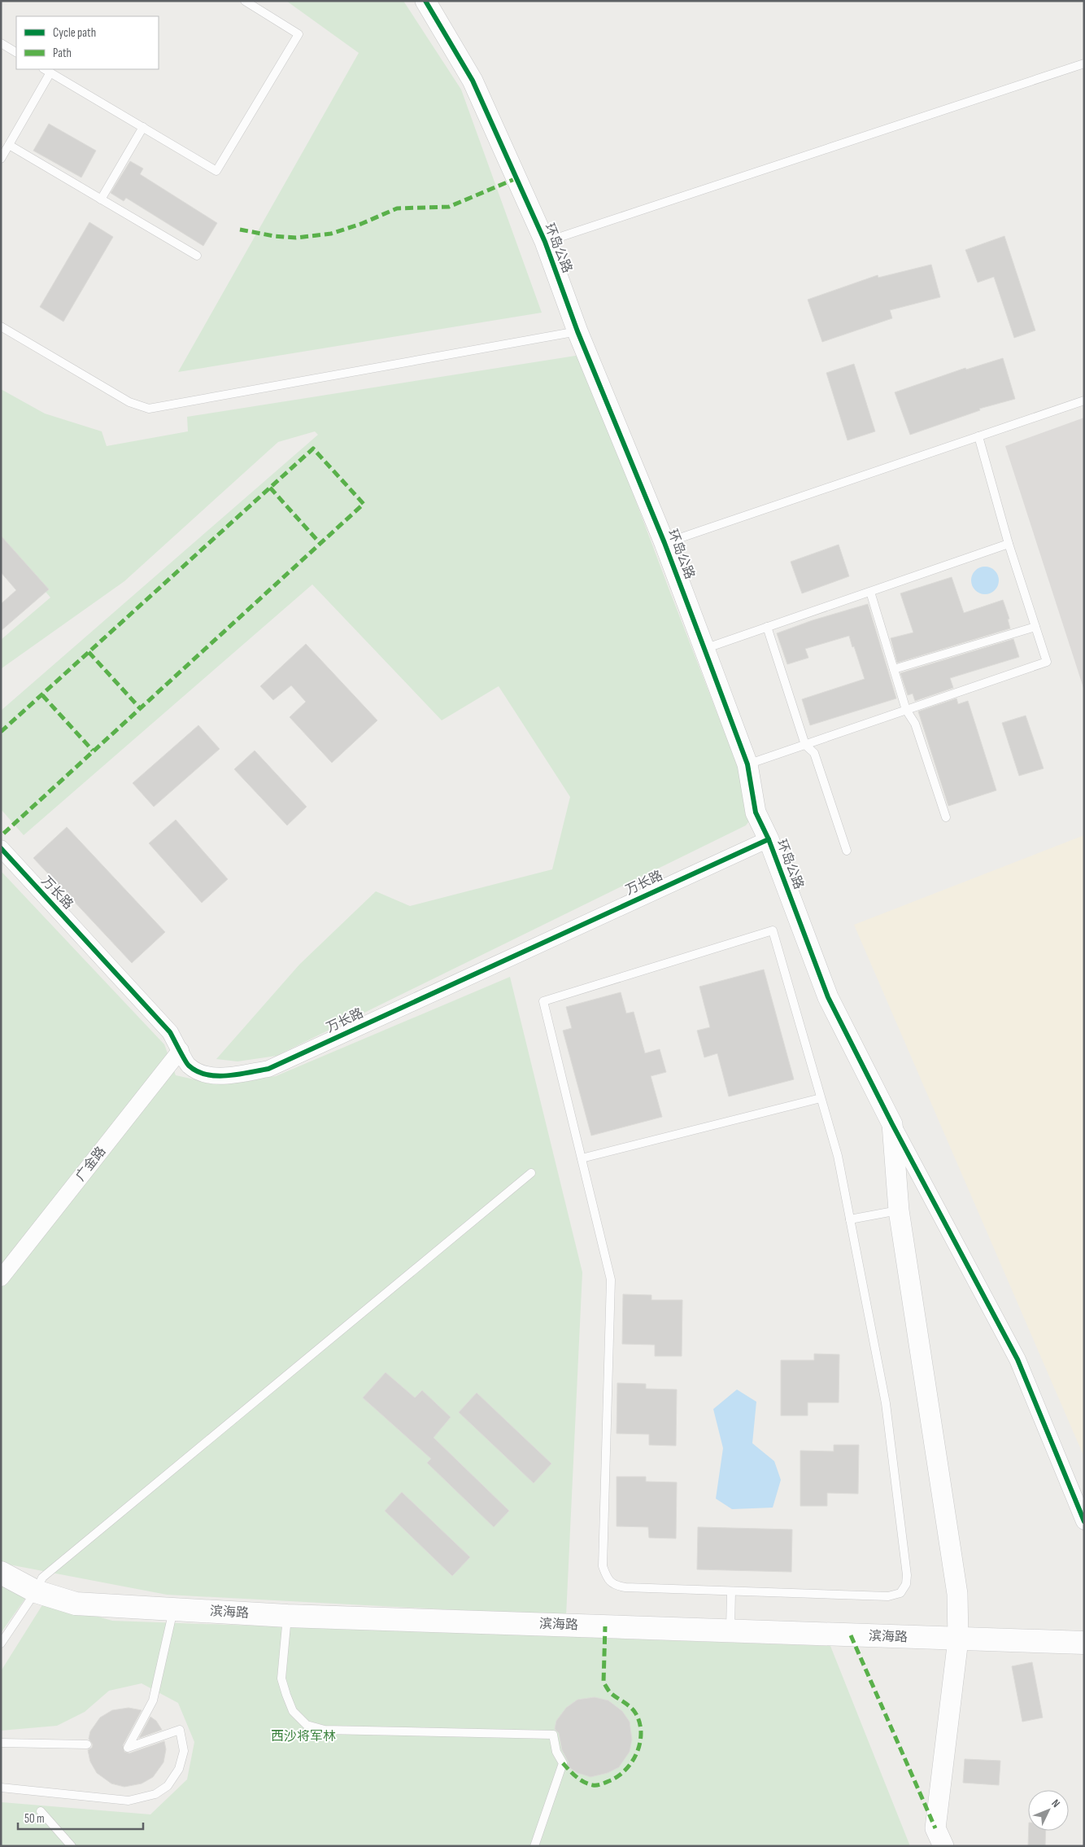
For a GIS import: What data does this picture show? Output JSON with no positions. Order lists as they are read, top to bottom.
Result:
{
  "streets": {
    "main road": ["滨海路"],
    "street": ["环岛公路", "万长路", "广金路"]
  },
  "crossings": [
    ["环岛公路", "万长路"],
    ["万长路", "广金路"]
  ],
  "parks": ["西沙将军林"],
  "legend": ["Cycle path", "Path"],
  "scale_bar": "50 m",
  "north": "top right"
}
